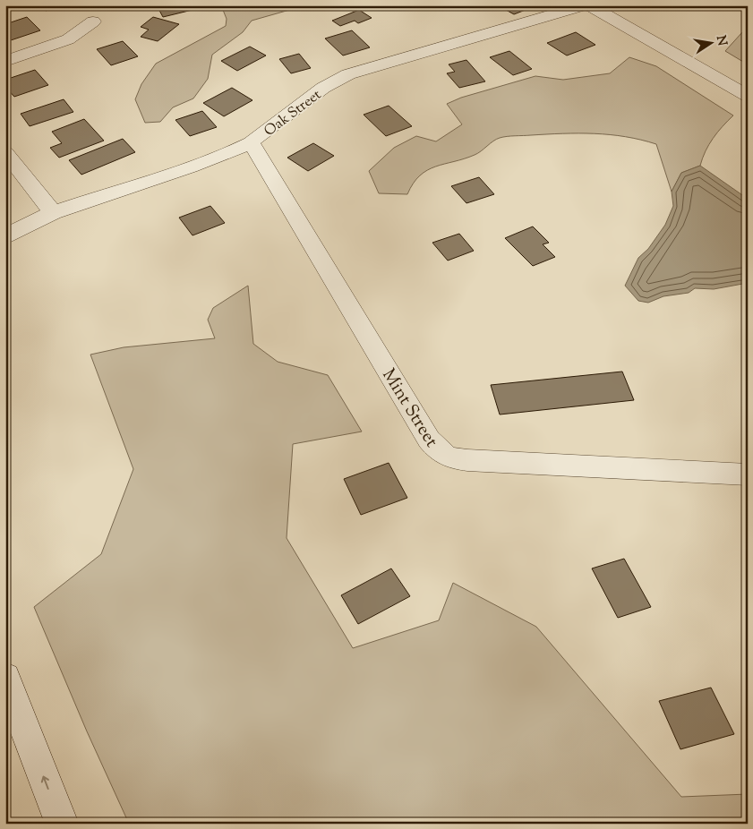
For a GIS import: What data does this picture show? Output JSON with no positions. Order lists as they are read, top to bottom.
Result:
{
  "streets": {
    "street": ["Oak Street", "Mint Street"]
  },
  "crossings": [
    ["Oak Street", "Mint Street"]
  ],
  "north": "right"
}
